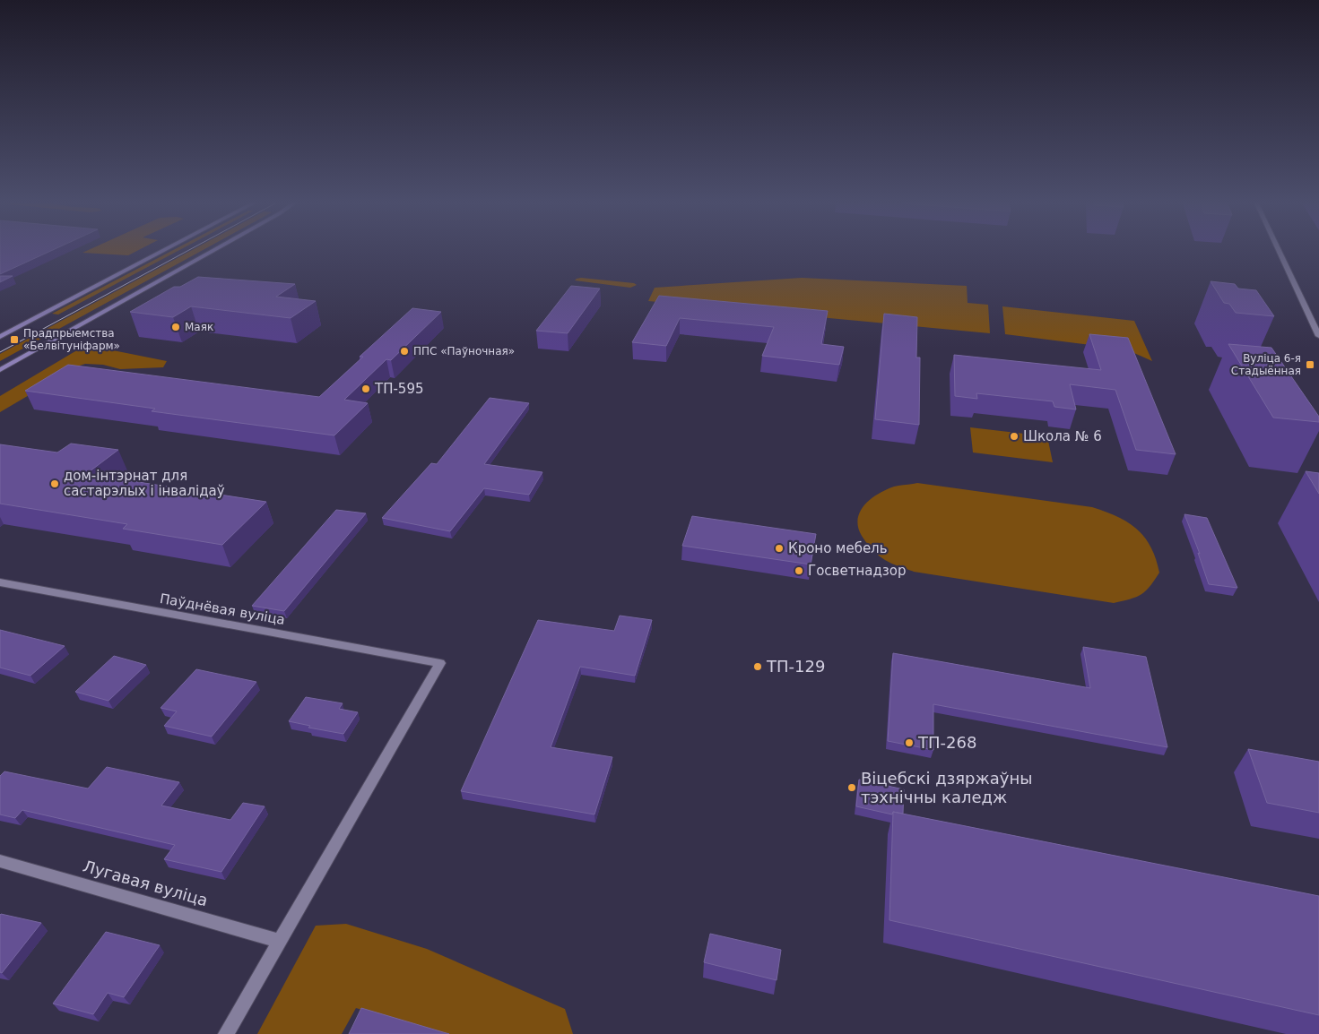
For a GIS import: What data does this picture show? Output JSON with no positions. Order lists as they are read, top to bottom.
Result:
{
  "streets": {
    "street": ["Паўднёвая вуліца", "Лугавая вуліца"]
  },
  "crossings": [
    ["Паўднёвая вуліца", "Лугавая вуліца"]
  ],
  "places": {
    "other": [
      "Маяк",
      "ППС «Паўночная»",
      "ТП-595",
      "Школа № 6",
      "дом-інтэрнат для састарэлых і інвалідаў",
      "Кроно мебель",
      "Госветнадзор",
      "ТП-129",
      "ТП-268",
      "Віцебскі дзяржаўны тэхнічны каледж"
    ],
    "transit": ["Прадпрыемства «Белвітуніфарм»", "Вуліца 6-я Стадыённая"]
  }
}
